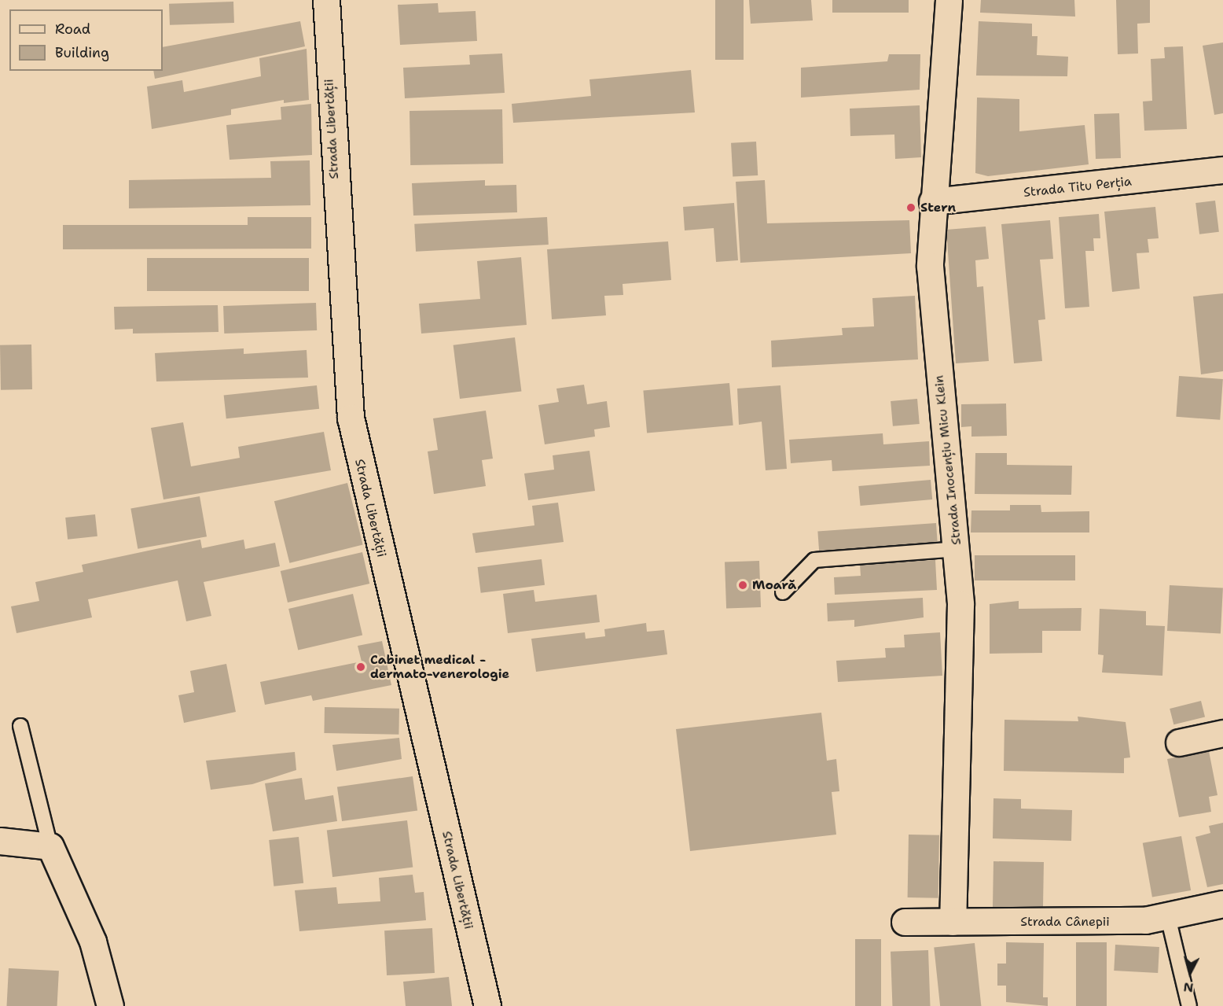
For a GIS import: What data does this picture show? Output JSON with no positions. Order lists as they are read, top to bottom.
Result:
{
  "streets": {
    "street": [
      "Strada Libertății",
      "Strada Titu Perția",
      "Strada Inocențiu Micu Klein",
      "Strada Cânepii"
    ]
  },
  "crossings": [
    ["Strada Titu Perția", "Strada Inocențiu Micu Klein"],
    ["Strada Inocențiu Micu Klein", "Strada Cânepii"]
  ],
  "places": ["Stern", "Moară", "Cabinet medical - dermato-venerologie"],
  "legend": ["Road", "Building"],
  "north": "bottom"
}
